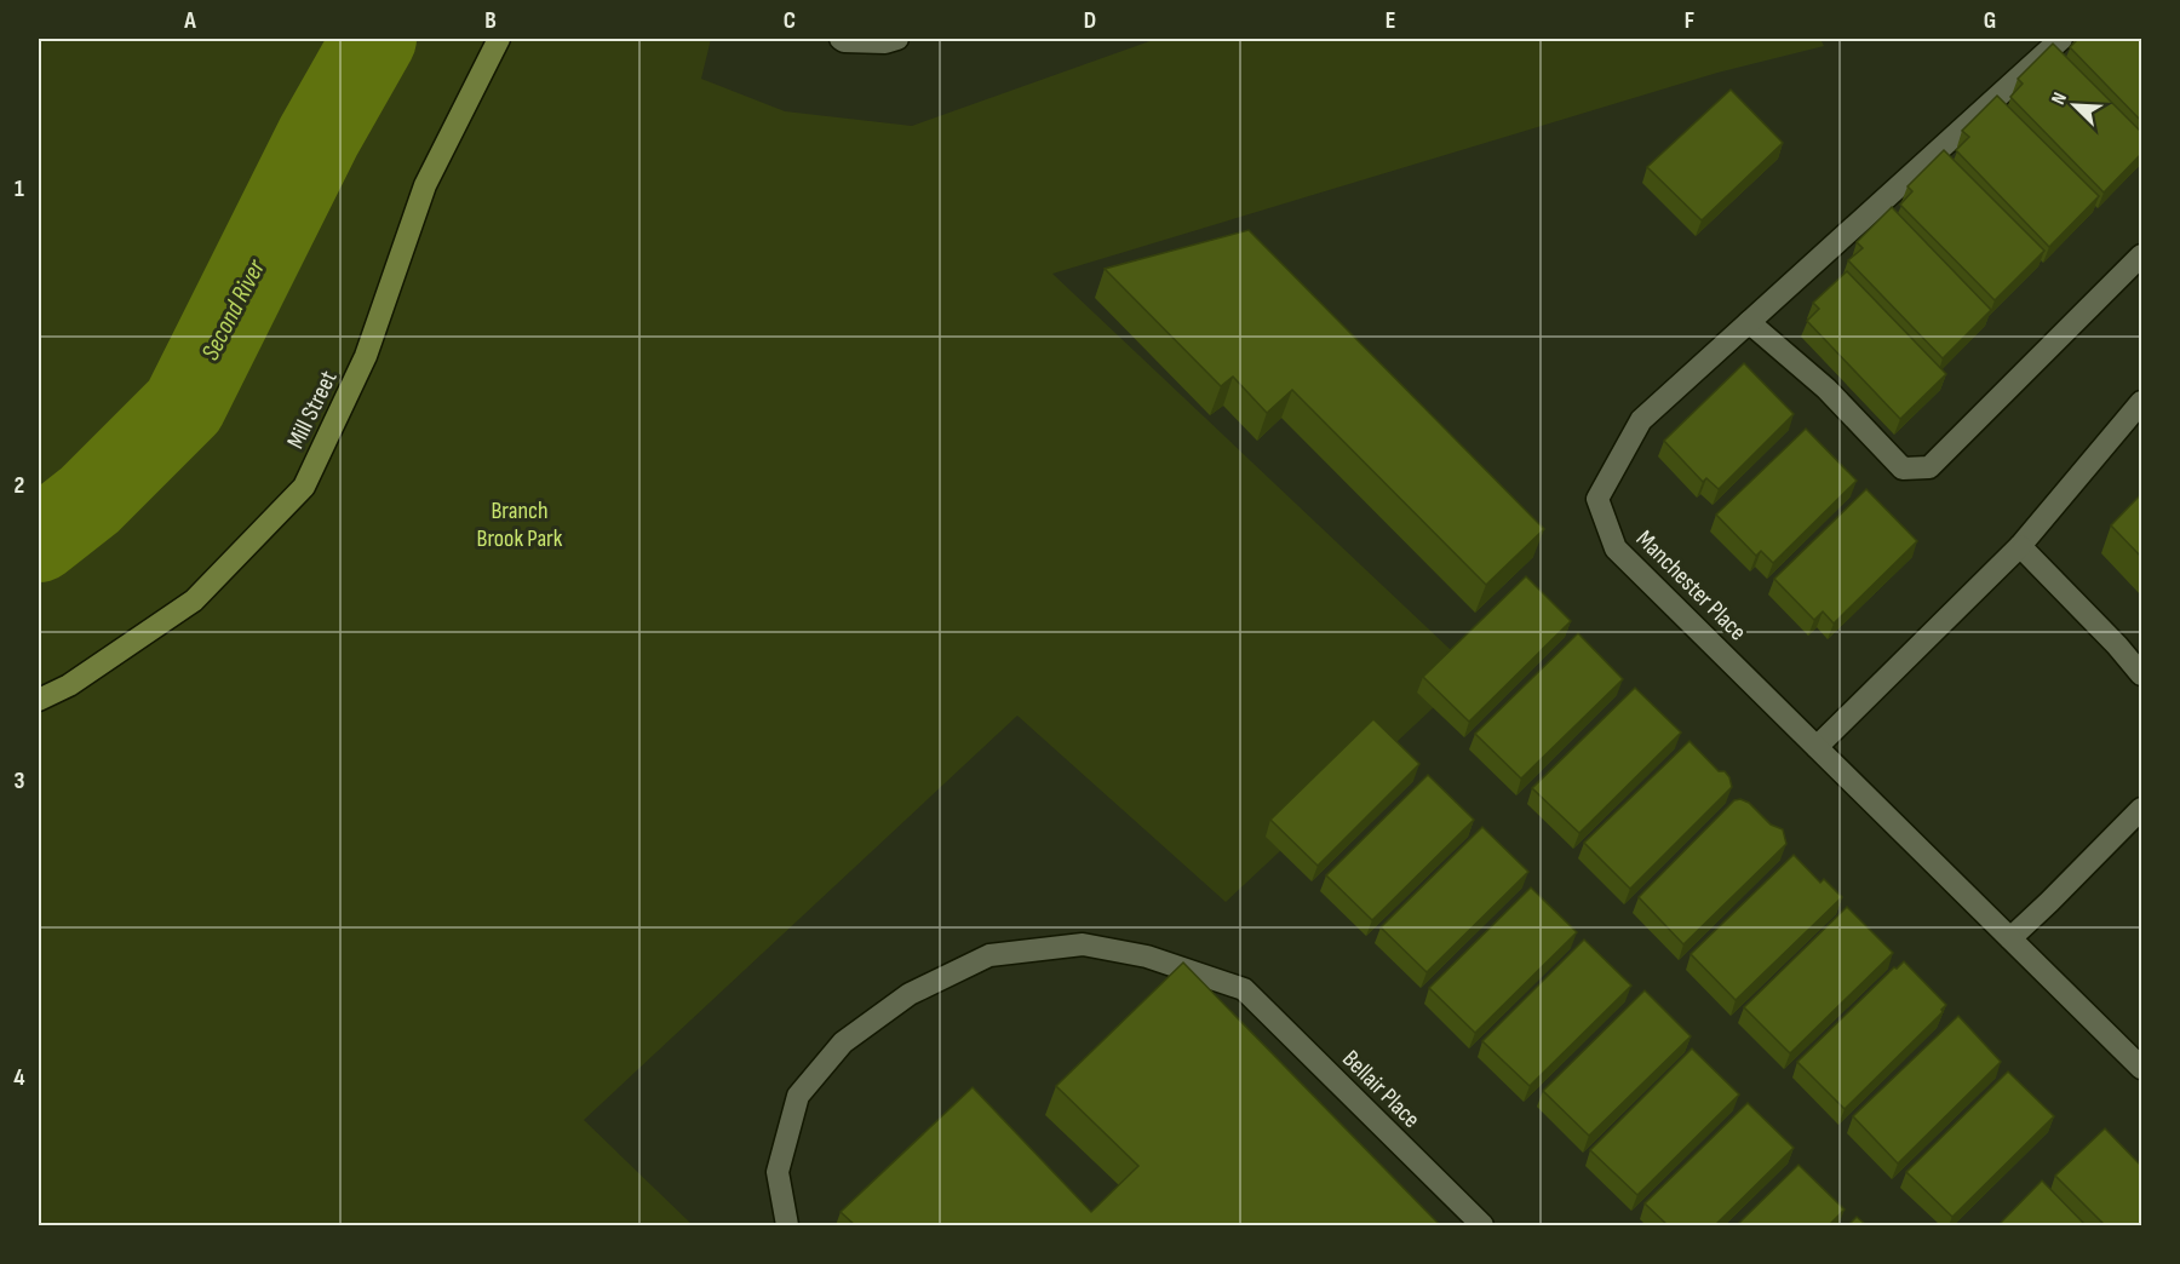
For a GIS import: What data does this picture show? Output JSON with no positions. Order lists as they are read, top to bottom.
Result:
{
  "streets": {
    "street": ["Mill Street", "Manchester Place", "Bellair Place"]
  },
  "water": ["Second River"],
  "parks": ["Branch Brook Park"],
  "north": "top left",
  "grid": {
    "columns": [
      "A",
      "B",
      "C",
      "D",
      "E",
      "F",
      "G"
    ],
    "rows": [
      "1",
      "2",
      "3",
      "4"
    ]
  }
}
